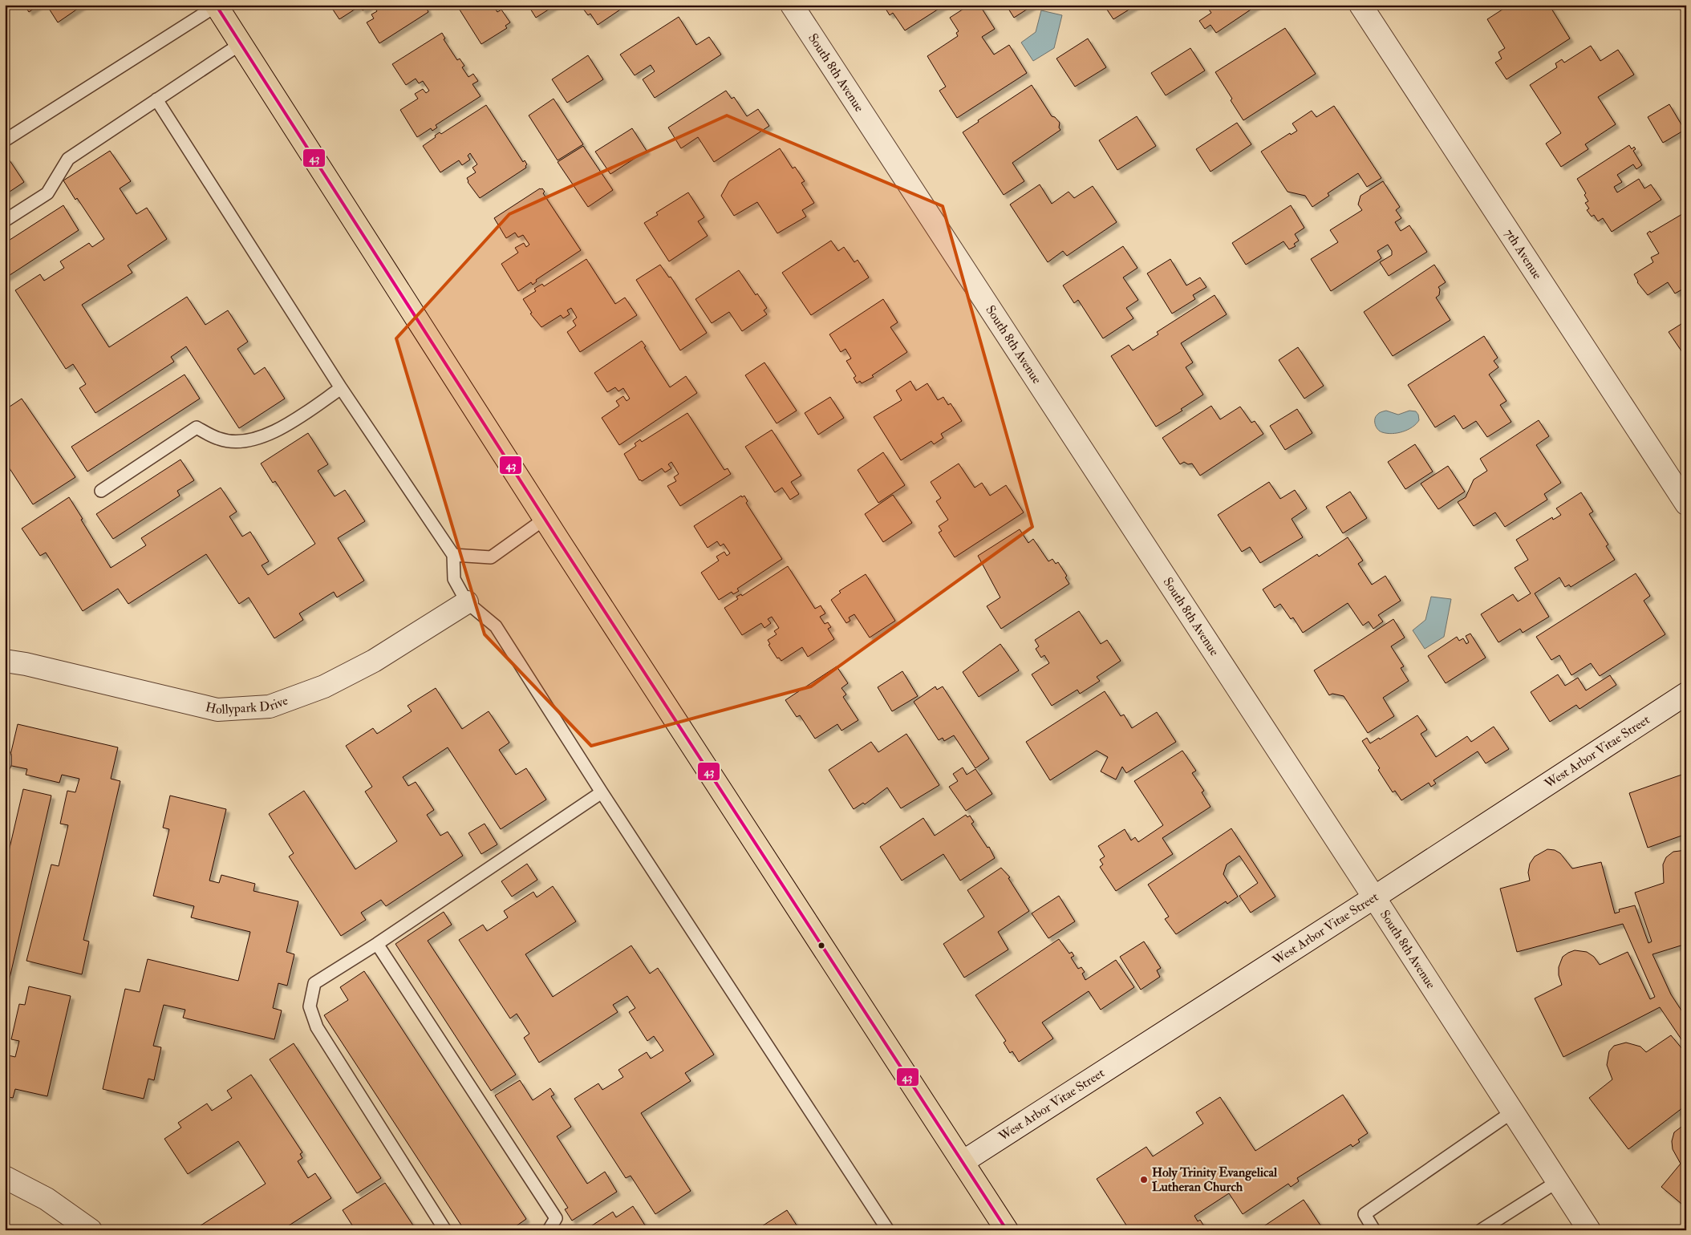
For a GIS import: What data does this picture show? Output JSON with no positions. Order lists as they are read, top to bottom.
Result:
{
  "streets": {
    "street": [
      "South 8th Avenue",
      "7th Avenue",
      "Hollypark Drive",
      "West Arbor Vitae Street"
    ]
  },
  "crossings": [
    ["South 8th Avenue", "West Arbor Vitae Street"]
  ],
  "places": ["Holy Trinity Evangelical Lutheran Church"],
  "lines": ["transit line 43"]
}
